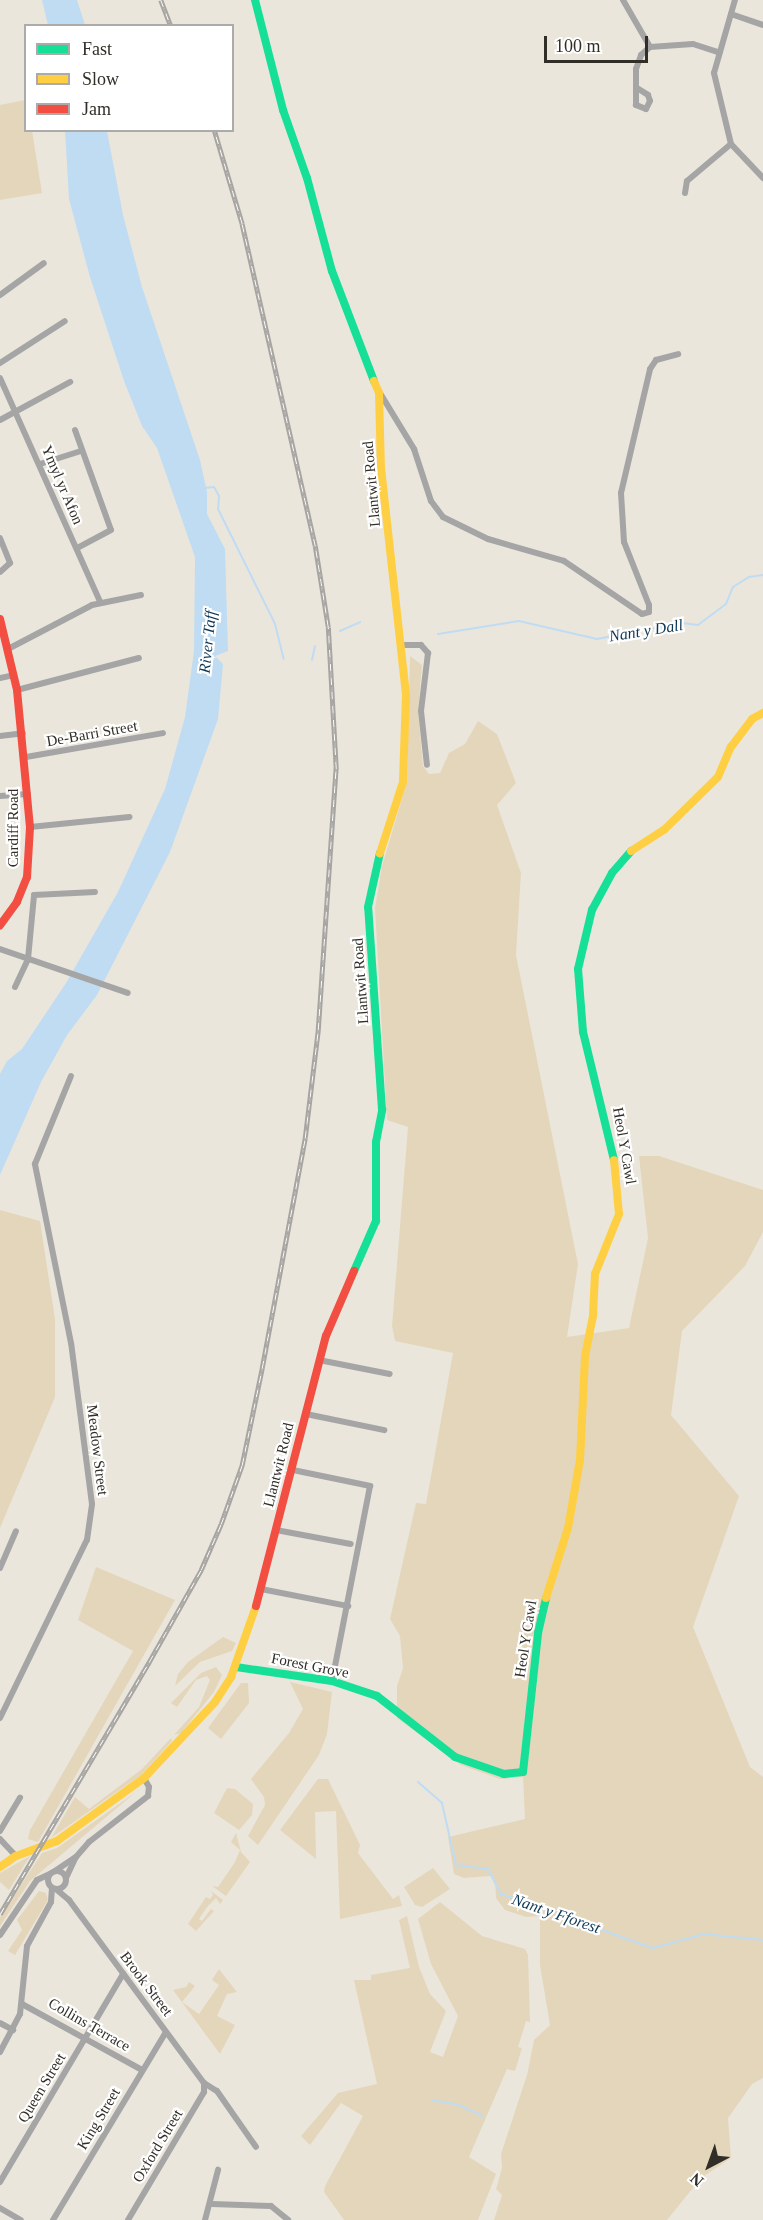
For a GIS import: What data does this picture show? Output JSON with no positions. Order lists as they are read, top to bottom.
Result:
{
  "streets": {
    "main road": [
      "Llantwit Road",
      "Cardiff Road",
      "Heol Y Cawl",
      "Forest Grove"
    ],
    "street": [
      "Ymyl yr Afon",
      "De-Barri Street",
      "Meadow Street",
      "Brook Street",
      "Collins Terrace",
      "Queen Street",
      "King Street",
      "Oxford Street"
    ]
  },
  "crossings": [
    ["Llantwit Road", "Forest Grove"],
    ["De-Barri Street", "Cardiff Road"],
    ["Heol Y Cawl", "Forest Grove"],
    ["Brook Street", "Queen Street"],
    ["Brook Street", "King Street"],
    ["Brook Street", "Oxford Street"],
    ["Collins Terrace", "Queen Street"],
    ["Collins Terrace", "King Street"]
  ],
  "water": ["Nant y Dall", "River Taff", "Nant y Fforest"],
  "legend": ["Fast", "Slow", "Jam"],
  "scale_bar": "100 m",
  "north": "bottom left"
}
